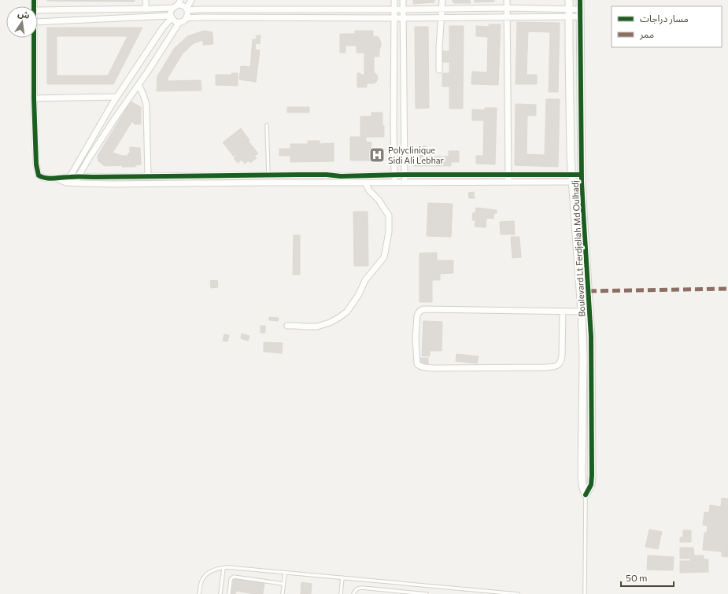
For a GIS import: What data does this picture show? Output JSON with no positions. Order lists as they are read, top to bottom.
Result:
{
  "streets": {
    "street": ["Boulevard Lt Ferdjellah Md Oulhadj"]
  },
  "places": {
    "hospital": ["Polyclinique Sidi Ali Lebhar"]
  },
  "legend": ["مسار دراجات", "ممر"],
  "scale_bar": "50 m",
  "north": "top"
}
